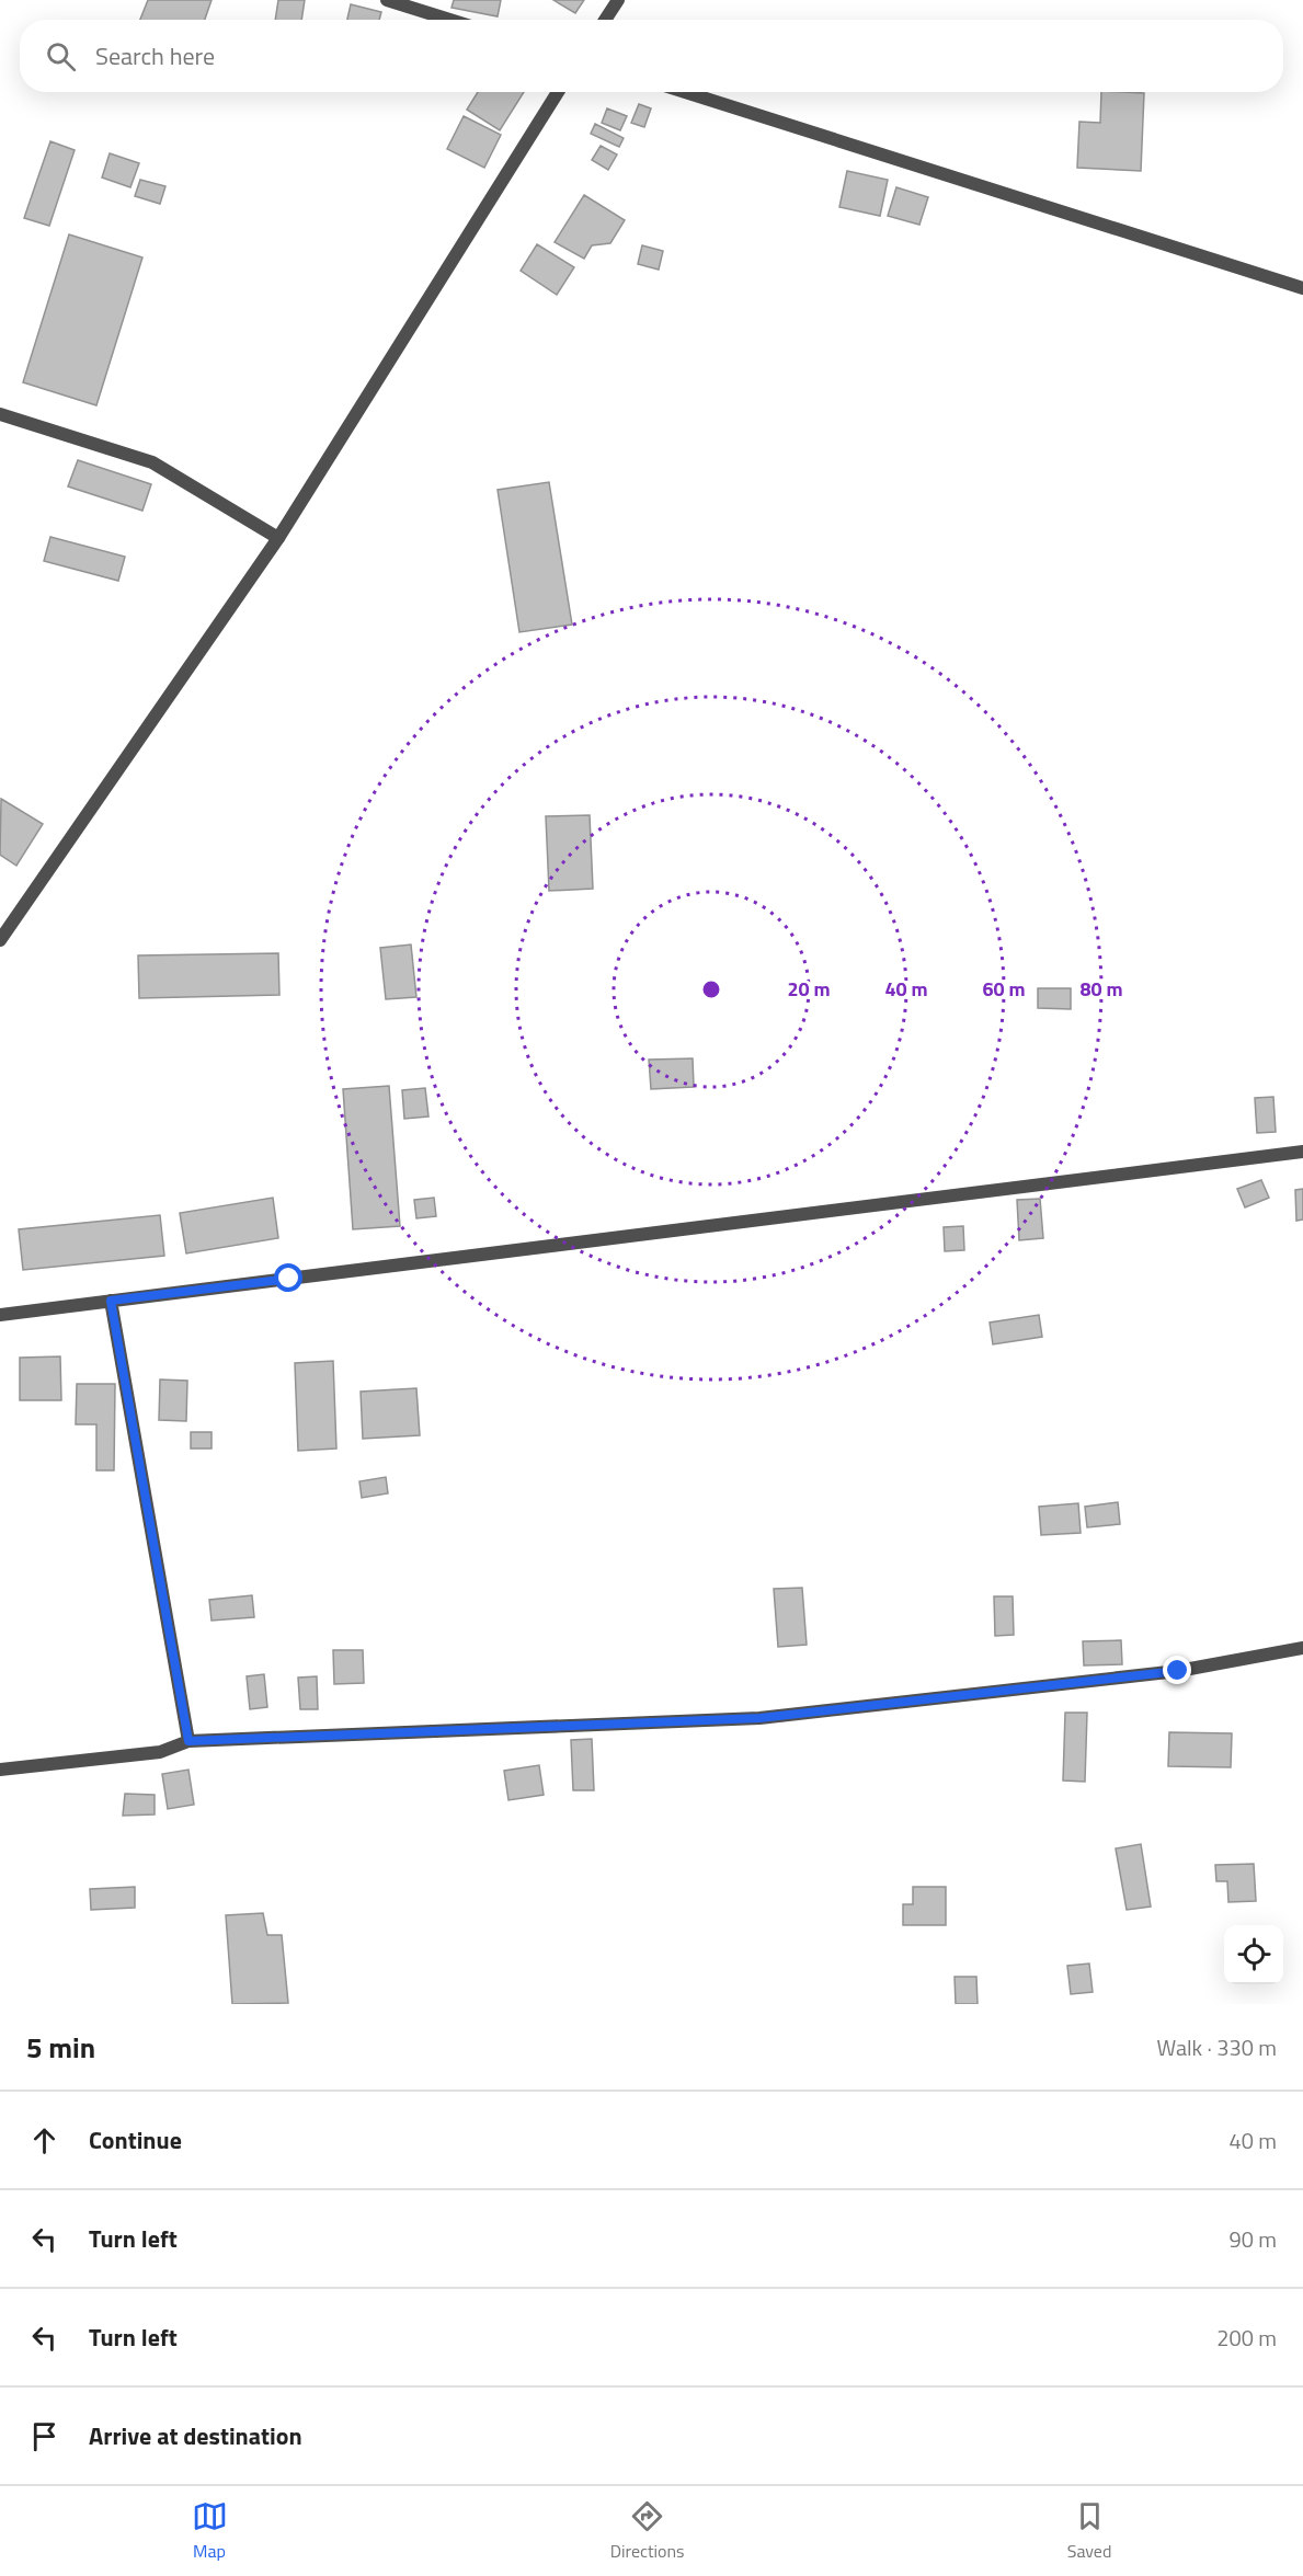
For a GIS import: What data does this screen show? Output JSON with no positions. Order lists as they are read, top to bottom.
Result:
{
  "page": {
    "search": "Search here",
    "heading": ["5 min", "Walk · 330 m"],
    "list": [
      ["Continue", "40 m"],
      ["Turn left", "90 m"],
      ["Turn left", "200 m"],
      "Arrive at destination"
    ],
    "nav": ["Map", "Directions", "Saved"]
  },
  "rings": [
    "20 m",
    "40 m",
    "60 m",
    "80 m"
  ]
}
